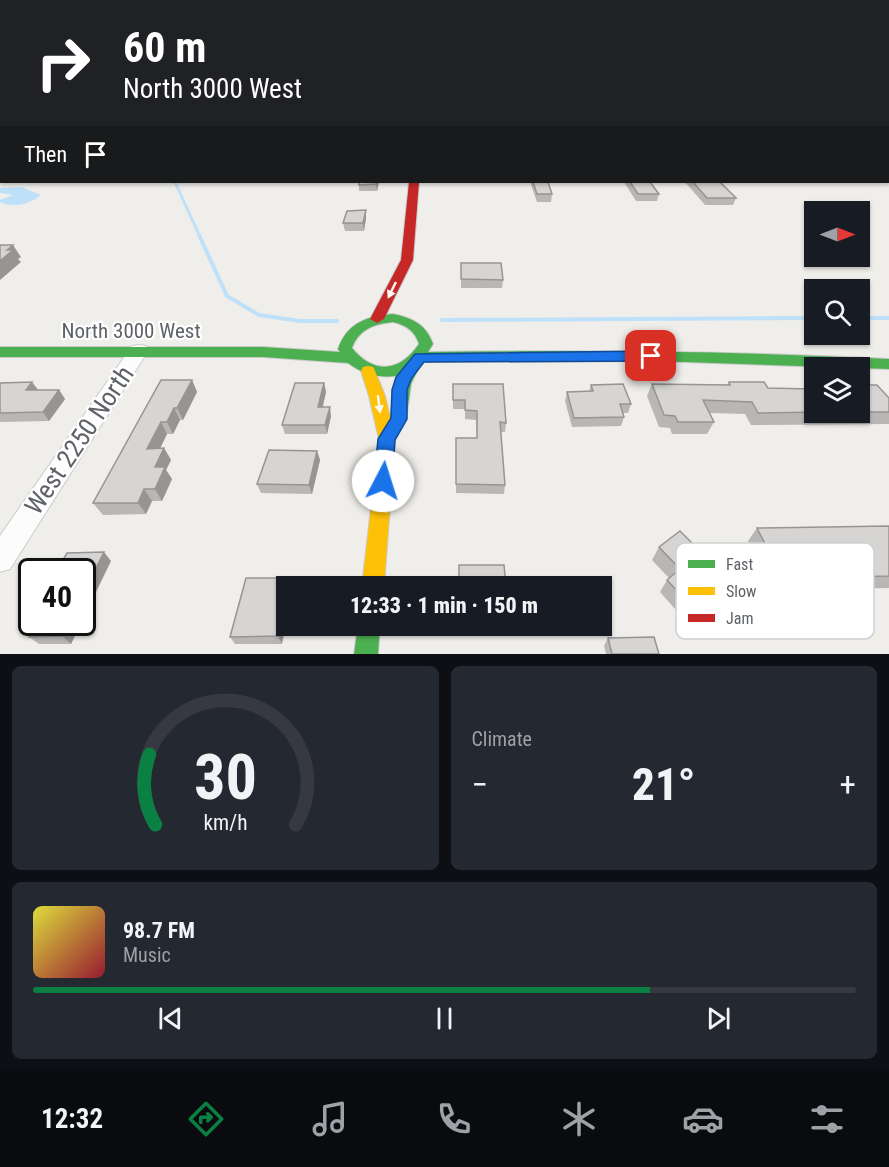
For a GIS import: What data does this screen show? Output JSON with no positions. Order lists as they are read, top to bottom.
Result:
{
  "streets": {
    "main road": ["North 3000 West"],
    "street": ["West 2250 North"]
  },
  "crossings": [
    ["North 3000 West", "West 2250 North"]
  ],
  "legend": ["Fast", "Slow", "Jam"],
  "north": "right",
  "page": {
    "turn": ["60 m", "North 3000 West"],
    "then": "Then",
    "limit": "40",
    "trip": "12:33 · 1 min · 150 m",
    "tile": "Climate",
    "heat": ["−", "21°", "+"],
    "song": ["98.7 FM", "Music"],
    "tabs": "12:32",
    "gauge": ["30", "km/h"]
  }
}
